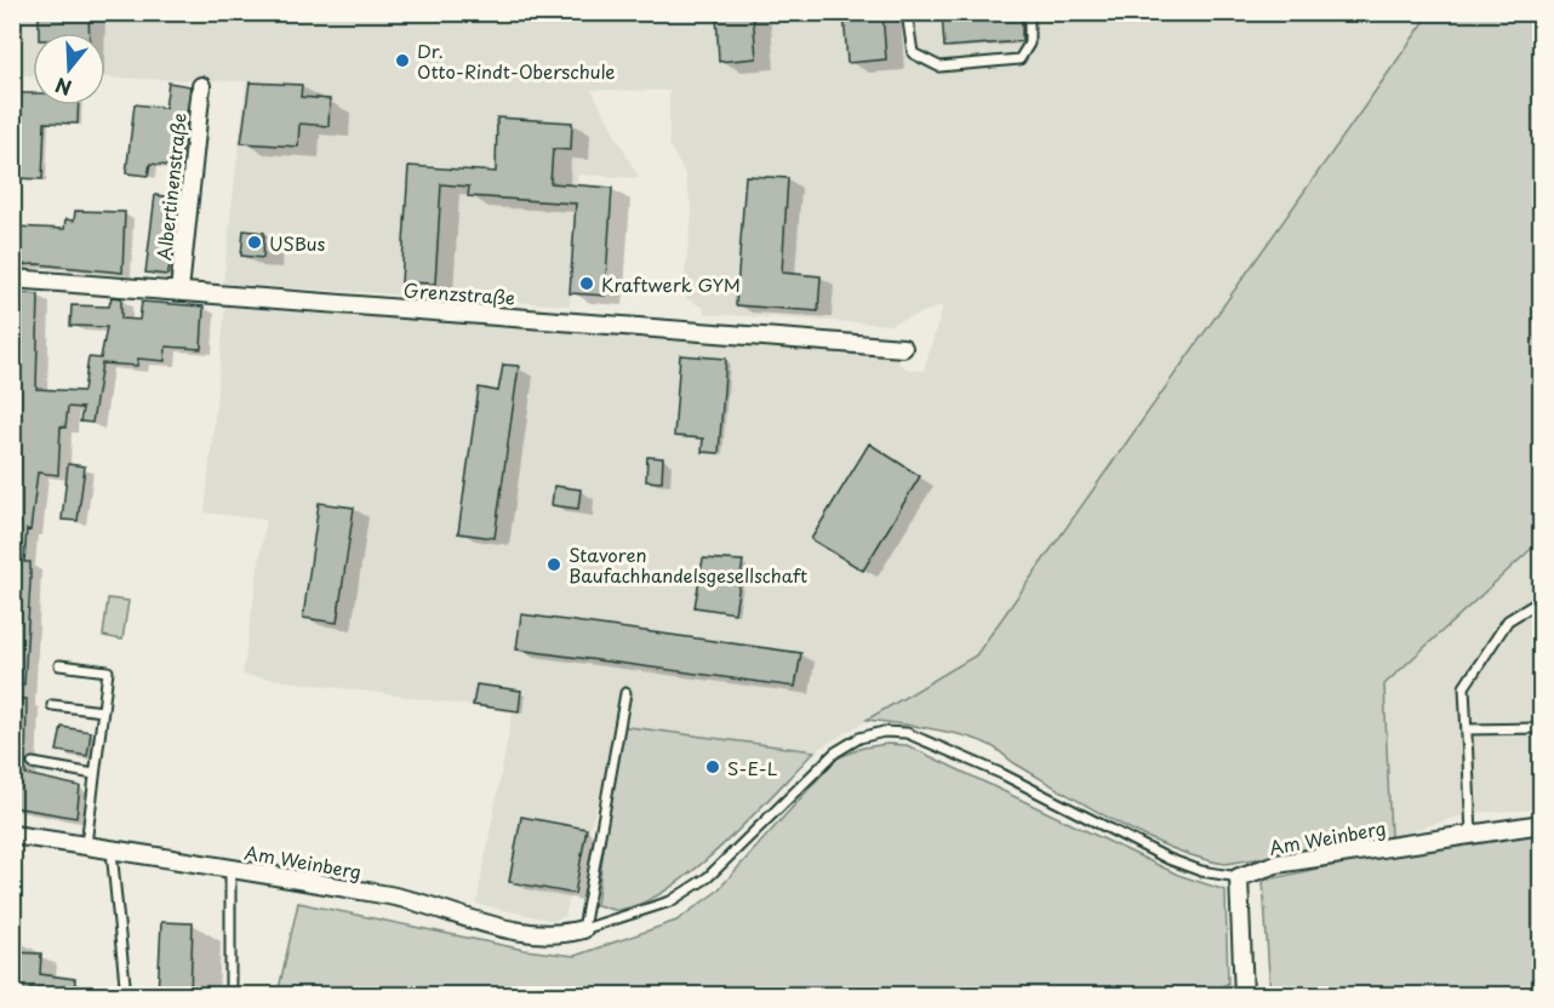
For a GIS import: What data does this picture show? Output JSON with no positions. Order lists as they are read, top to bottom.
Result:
{
  "streets": {
    "street": ["Albertinenstraße", "Grenzstraße", "Am Weinberg"]
  },
  "crossings": [
    ["Albertinenstraße", "Grenzstraße"]
  ],
  "places": [
    "Dr. Otto-Rindt-Oberschule",
    "USBus",
    "Kraftwerk GYM",
    "Stavoren Baufachhandelsgesellschaft",
    "S-E-L"
  ],
  "north": "bottom"
}
